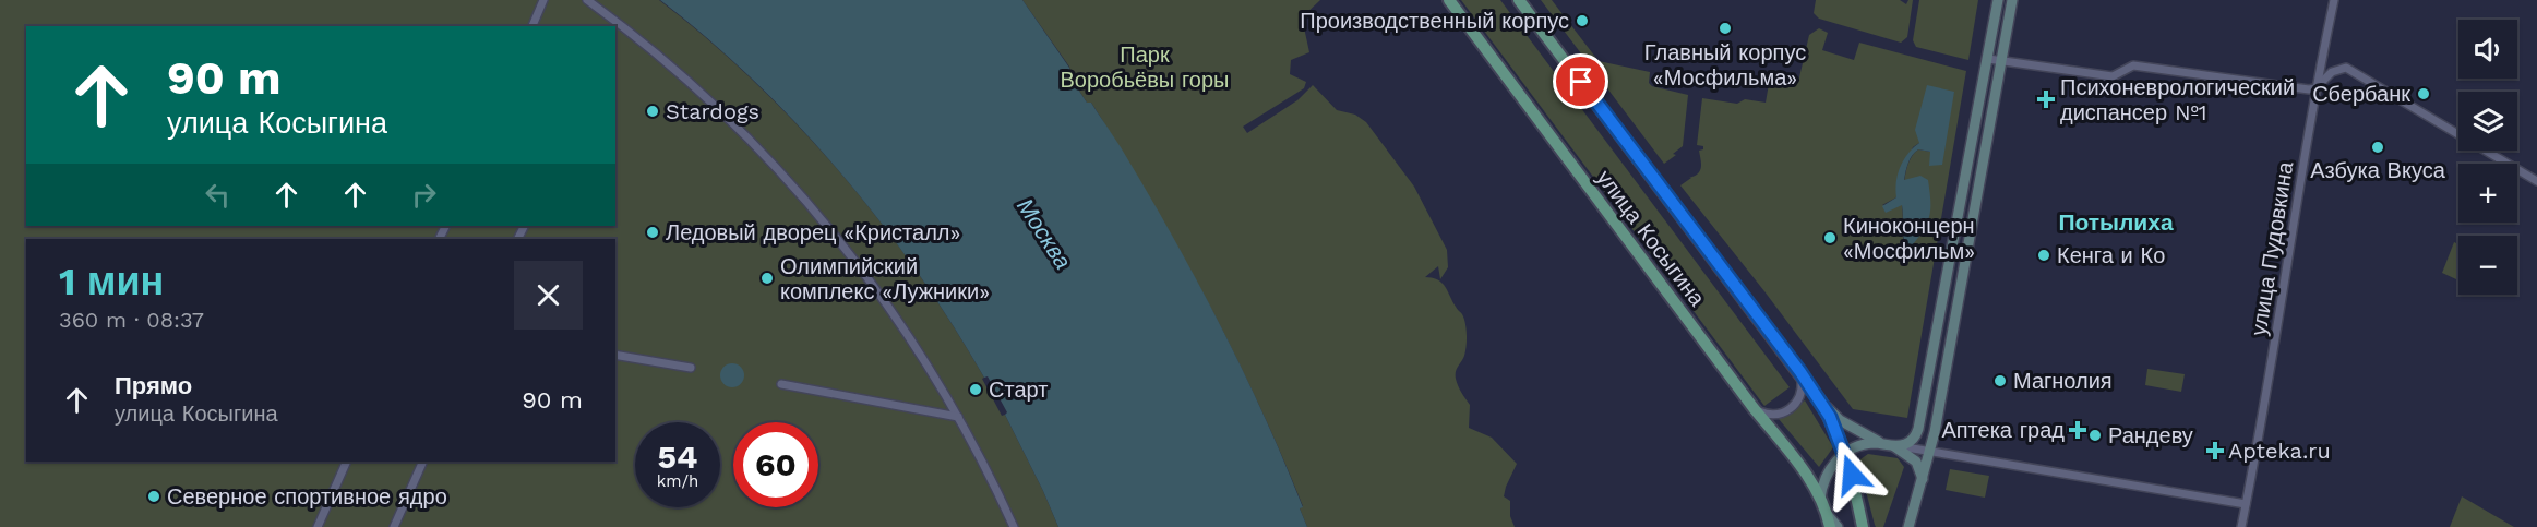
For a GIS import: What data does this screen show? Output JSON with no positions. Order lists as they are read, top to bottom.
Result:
{
  "streets": {
    "main road": ["улица Косыгина"],
    "street": ["улица Пудовкина"]
  },
  "districts": ["Потылиха"],
  "water": ["Москва"],
  "parks": ["Парк Воробьёвы горы"],
  "places": {
    "other": [
      "Производственный корпус",
      "Главный корпус «Мосфильма»",
      "Сбербанк",
      "Stardogs",
      "Азбука Вкуса",
      "Ледовый дворец «Кристалл»",
      "Киноконцерн «Мосфильм»",
      "Кенга и Ко",
      "Олимпийский комплекс «Лужники»",
      "Магнолия",
      "Старт",
      "Рандеву",
      "Северное спортивное ядро"
    ],
    "health": ["Психоневрологический диспансер №1", "Аптека град", "Apteka.ru"]
  },
  "page": {
    "map_buttons": ["+", "−"],
    "turn": ["90 m", "улица Косыгина"],
    "heading": ["1 мин", "360 m · 08:37"],
    "list": [
      {
        "name": "Прямо",
        "note": "улица Косыгина",
        "value": "90 m"
      }
    ],
    "speed": "54 km/h",
    "limit": "60"
  }
}
